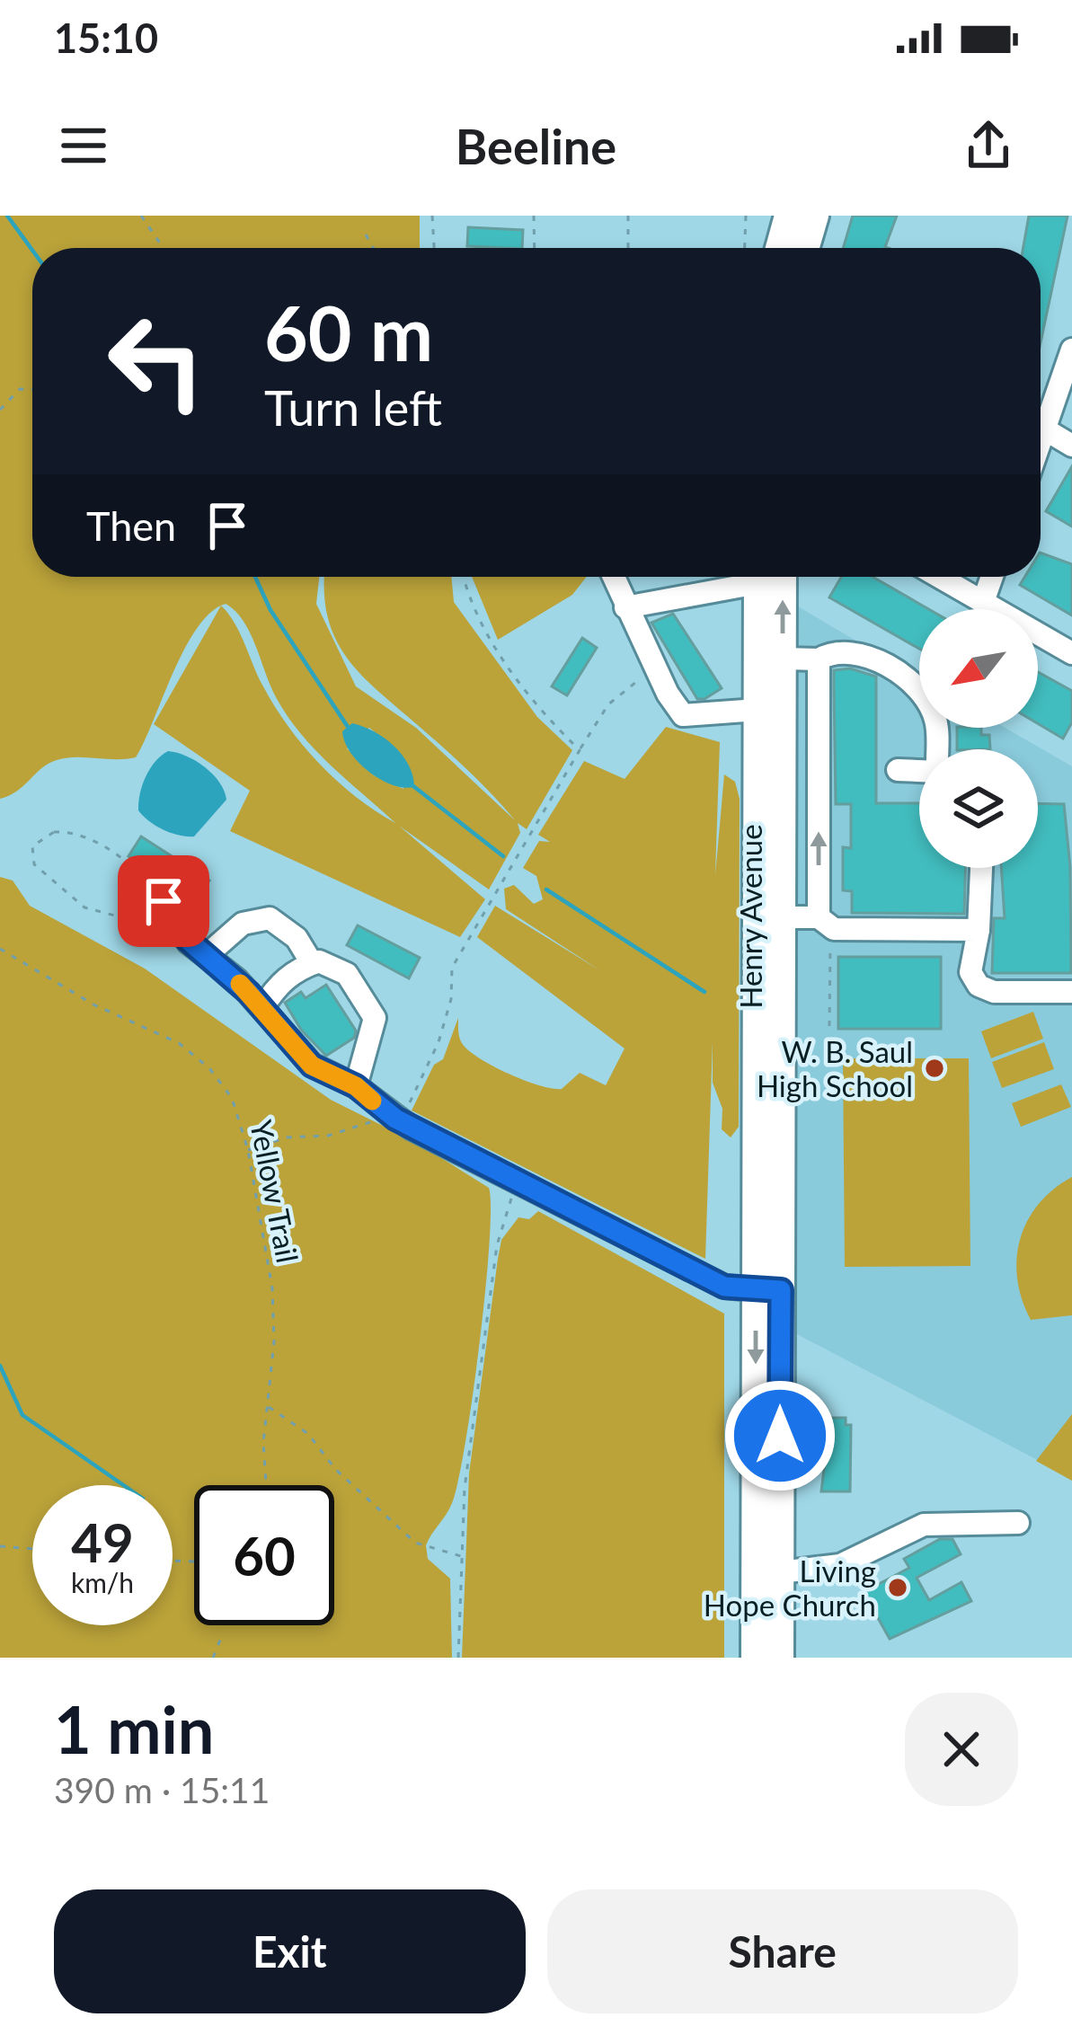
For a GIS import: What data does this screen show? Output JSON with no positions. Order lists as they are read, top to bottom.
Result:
{
  "streets": {
    "main road": ["Henry Avenue"],
    "path": ["Yellow Trail"]
  },
  "places": ["W. B. Saul High School", "Living Hope Church"],
  "north": "bottom left",
  "page": {
    "status": "15:10",
    "header": "Beeline",
    "turn": ["60 m", "Turn left"],
    "then": "Then",
    "speed": "49 km/h",
    "limit": "60",
    "heading": ["1 min", "390 m · 15:11"],
    "buttons": ["Exit", "Share"]
  }
}
